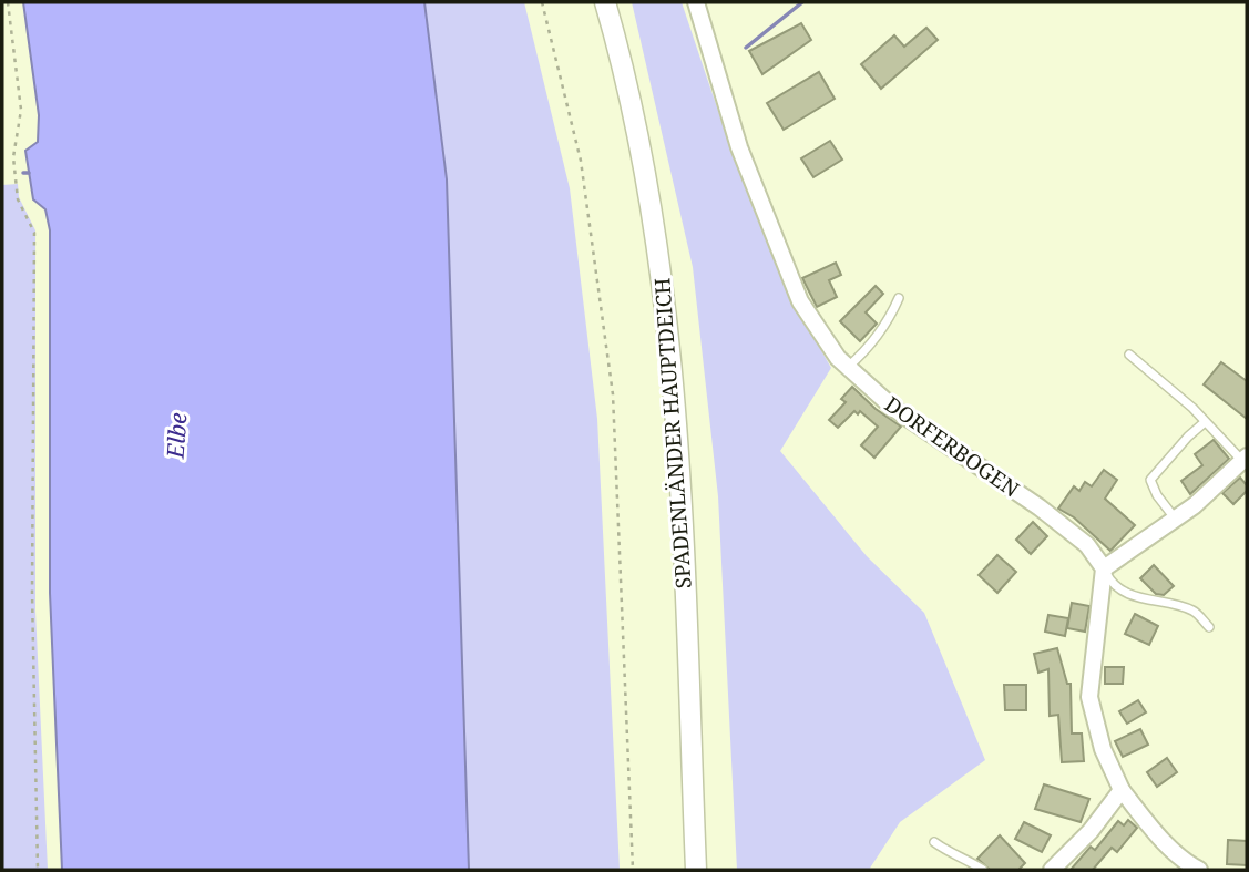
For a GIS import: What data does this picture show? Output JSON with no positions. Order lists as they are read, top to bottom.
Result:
{
  "streets": {
    "street": ["SPADENLÄNDER HAUPTDEICH", "DORFERBOGEN"]
  },
  "water": ["Elbe"]
}
